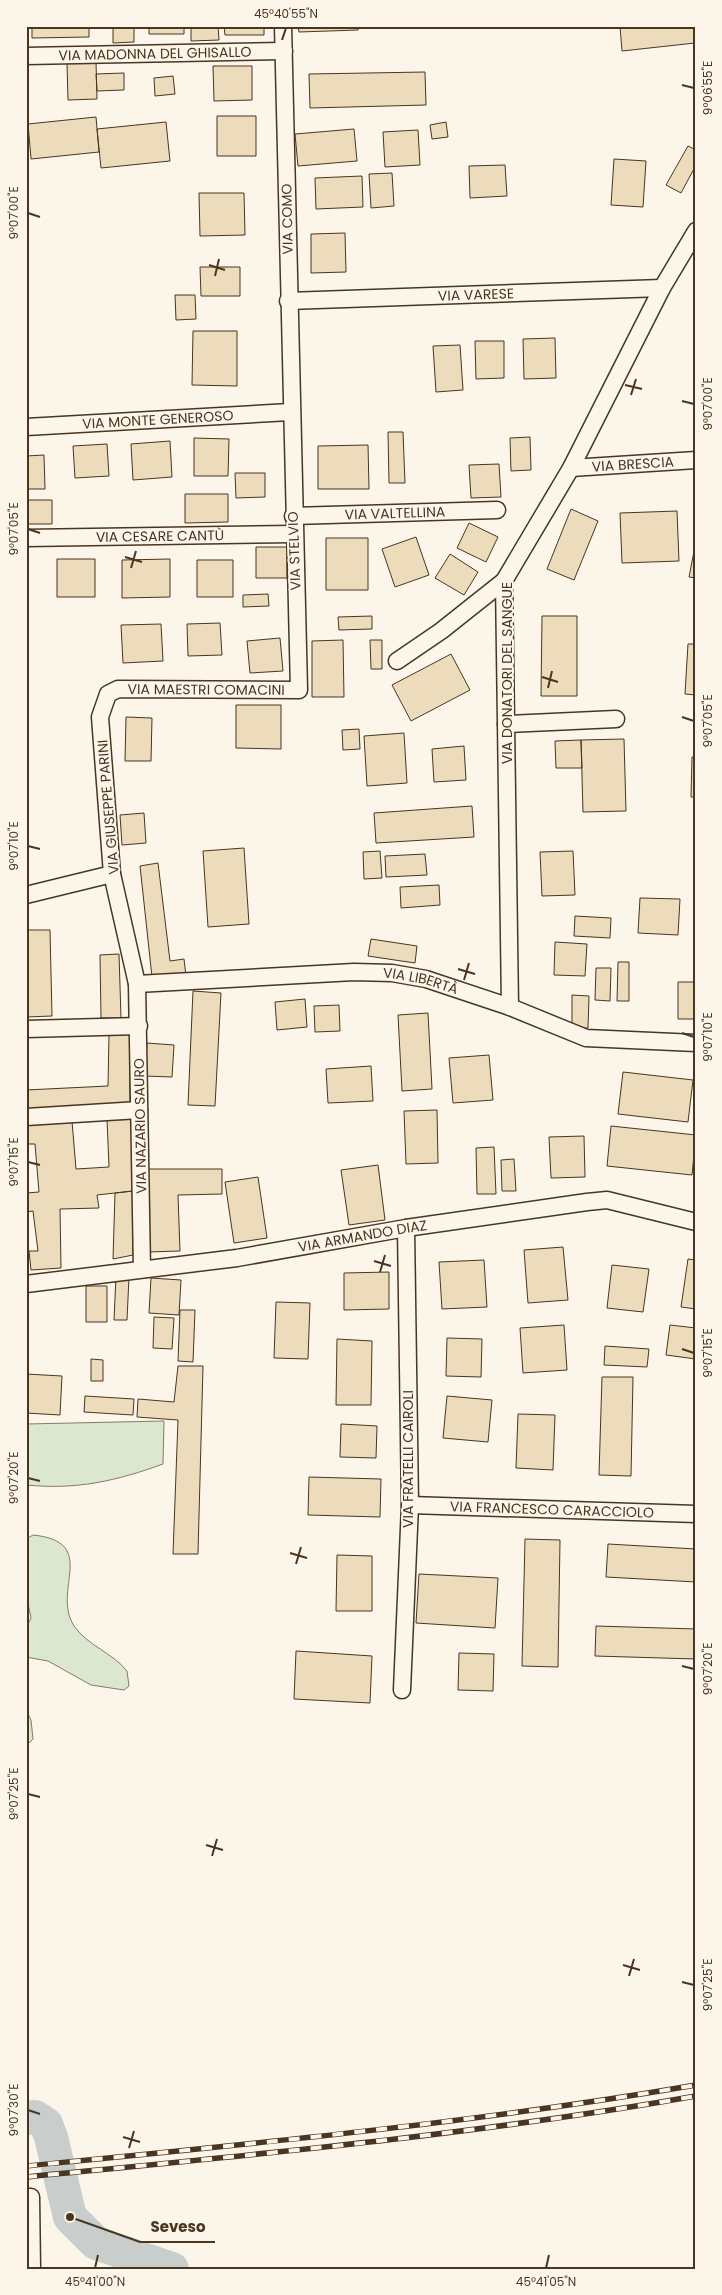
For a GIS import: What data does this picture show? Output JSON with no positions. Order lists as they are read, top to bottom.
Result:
{
  "streets": {
    "street": [
      "VIA MADONNA DEL GHISALLO",
      "VIA COMO",
      "VIA VARESE",
      "VIA MONTE GENEROSO",
      "VIA BRESCIA",
      "VIA VALTELLINA",
      "VIA CESARE CANTÙ",
      "VIA STELVIO",
      "VIA DONATORI DEL SANGUE",
      "VIA MAESTRI COMACINI",
      "VIA GIUSEPPE PARINI",
      "VIA LIBERTÀ",
      "VIA NAZARIO SAURO",
      "VIA ARMANDO DIAZ",
      "VIA FRATELLI CAIROLI",
      "VIA FRANCESCO CARACCIOLO"
    ]
  },
  "crossings": [
    ["VIA MADONNA DEL GHISALLO", "VIA COMO"],
    ["VIA COMO", "VIA VARESE"],
    ["VIA COMO", "VIA MONTE GENEROSO"],
    ["VIA COMO", "VIA STELVIO"],
    ["VIA VARESE", "VIA DONATORI DEL SANGUE"],
    ["VIA MONTE GENEROSO", "VIA STELVIO"],
    ["VIA BRESCIA", "VIA DONATORI DEL SANGUE"],
    ["VIA VALTELLINA", "VIA STELVIO"],
    ["VIA CESARE CANTÙ", "VIA STELVIO"],
    ["VIA STELVIO", "VIA MAESTRI COMACINI"],
    ["VIA DONATORI DEL SANGUE", "VIA LIBERTÀ"],
    ["VIA MAESTRI COMACINI", "VIA GIUSEPPE PARINI"],
    ["VIA GIUSEPPE PARINI", "VIA LIBERTÀ"],
    ["VIA GIUSEPPE PARINI", "VIA NAZARIO SAURO"],
    ["VIA LIBERTÀ", "VIA NAZARIO SAURO"],
    ["VIA NAZARIO SAURO", "VIA ARMANDO DIAZ"],
    ["VIA ARMANDO DIAZ", "VIA FRATELLI CAIROLI"],
    ["VIA FRATELLI CAIROLI", "VIA FRANCESCO CARACCIOLO"]
  ],
  "places": ["Seveso"],
  "coordinates": [
    "45°40'55\"N",
    "9°06'55\"E",
    "9°07'00\"E",
    "9°07'05\"E",
    "9°07'10\"E",
    "9°07'15\"E",
    "9°07'20\"E",
    "9°07'25\"E",
    "9°07'30\"E",
    "45°41'00\"N",
    "45°41'05\"N"
  ]
}
